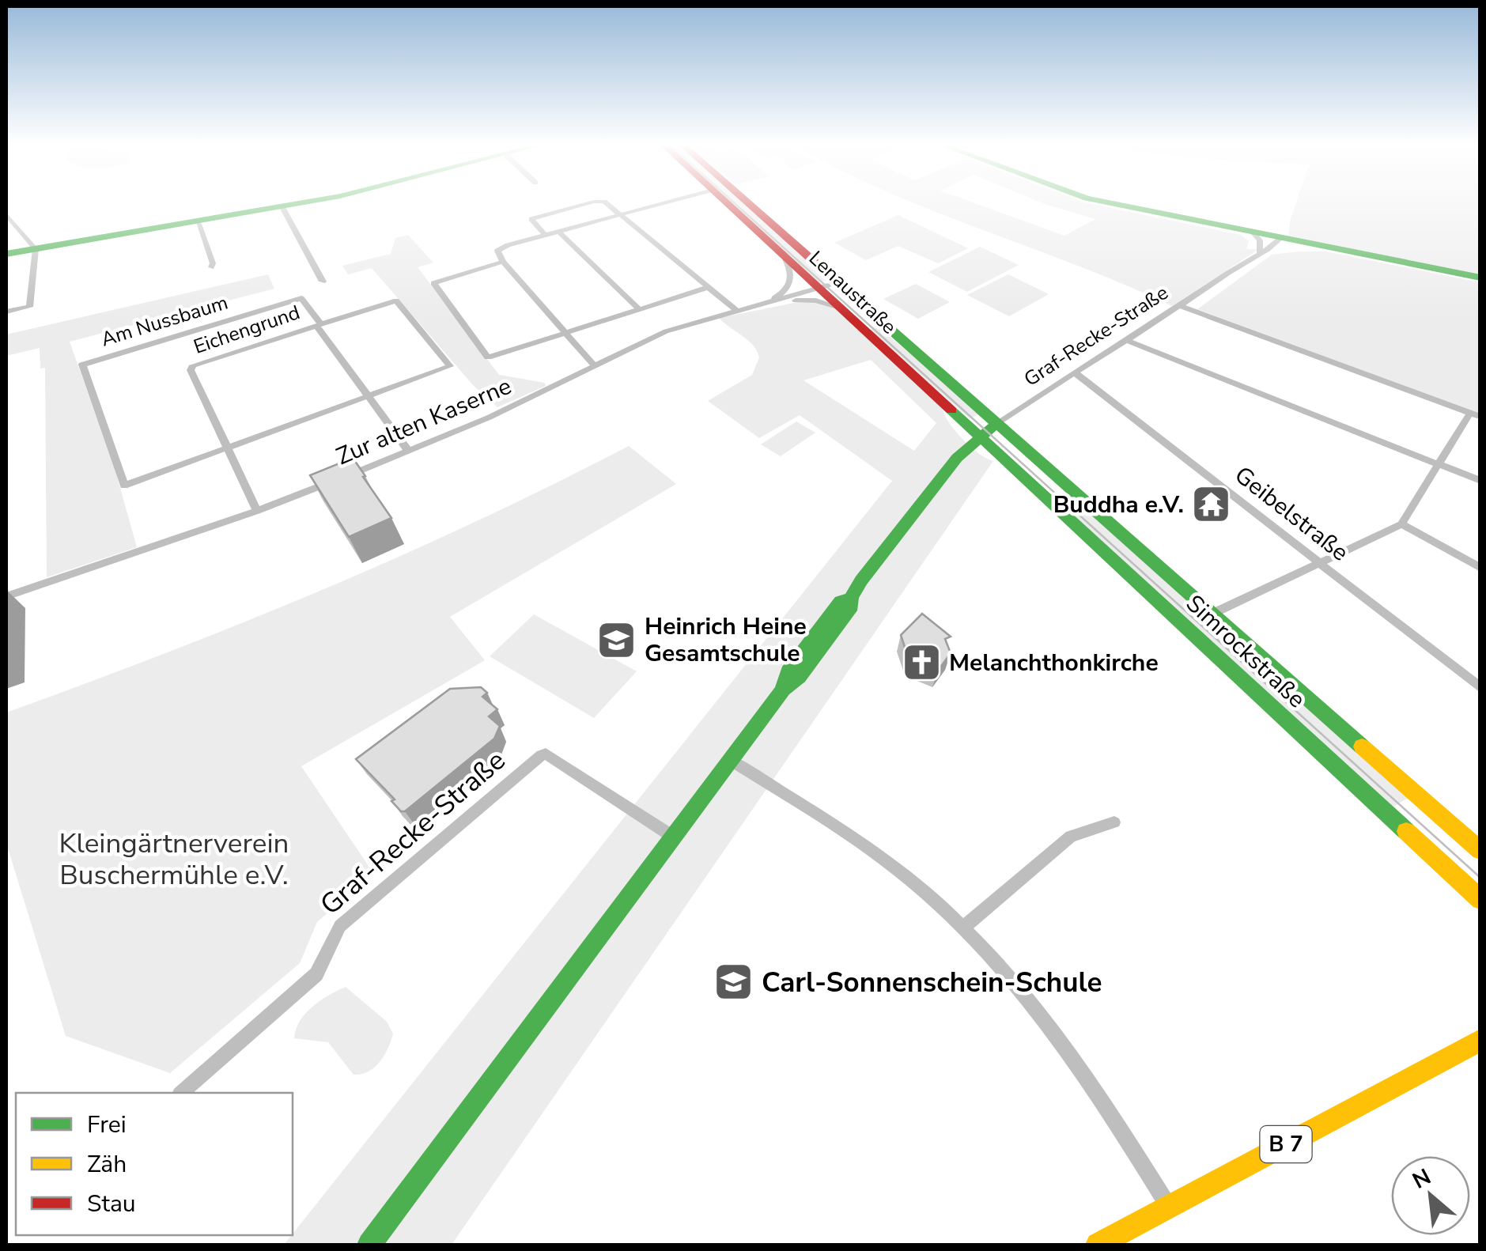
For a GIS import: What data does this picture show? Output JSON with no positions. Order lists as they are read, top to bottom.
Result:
{
  "streets": {
    "main road": [
      "Lenaustraße",
      "Graf-Recke-Straße",
      "Simrockstraße",
      "B 7"
    ],
    "street": [
      "Am Nussbaum",
      "Eichengrund",
      "Zur alten Kaserne",
      "Geibelstraße"
    ]
  },
  "crossings": [
    ["Lenaustraße", "Graf-Recke-Straße"],
    ["Lenaustraße", "Zur alten Kaserne"],
    ["Lenaustraße", "Simrockstraße"],
    ["Am Nussbaum", "Eichengrund"],
    ["Eichengrund", "Zur alten Kaserne"],
    ["Graf-Recke-Straße", "Geibelstraße"],
    ["Graf-Recke-Straße", "Simrockstraße"]
  ],
  "parks": ["Kleingärtnerverein Buschermühle e.V."],
  "places": {
    "temple": ["Buddha e.V."],
    "school or university": ["Heinrich Heine Gesamtschule", "Carl-Sonnenschein-Schule"],
    "church": ["Melanchthonkirche"]
  },
  "legend": ["Frei", "Zäh", "Stau"],
  "north": "top left"
}
